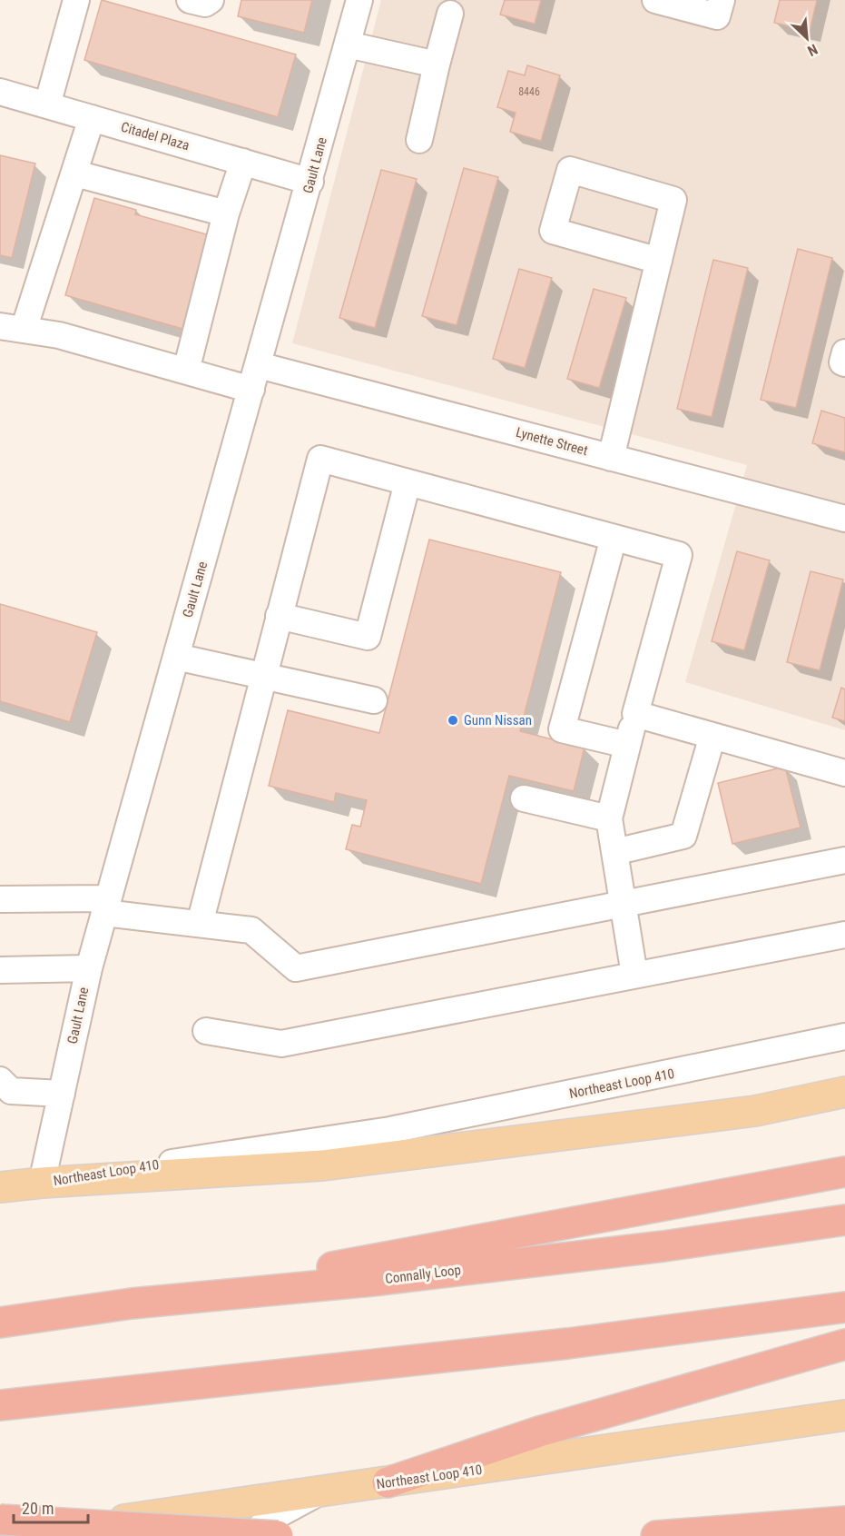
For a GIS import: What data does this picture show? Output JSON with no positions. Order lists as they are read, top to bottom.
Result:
{
  "streets": {
    "highway": ["Connally Loop"],
    "main road": ["Northeast Loop 410"],
    "street": ["Citadel Plaza", "Gault Lane", "Lynette Street"]
  },
  "crossings": [
    ["Citadel Plaza", "Gault Lane"],
    ["Gault Lane", "Lynette Street"],
    ["Gault Lane", "Northeast Loop 410"]
  ],
  "places": ["Gunn Nissan"],
  "house_numbers": ["8446"],
  "scale_bar": "20 m",
  "north": "bottom right"
}
